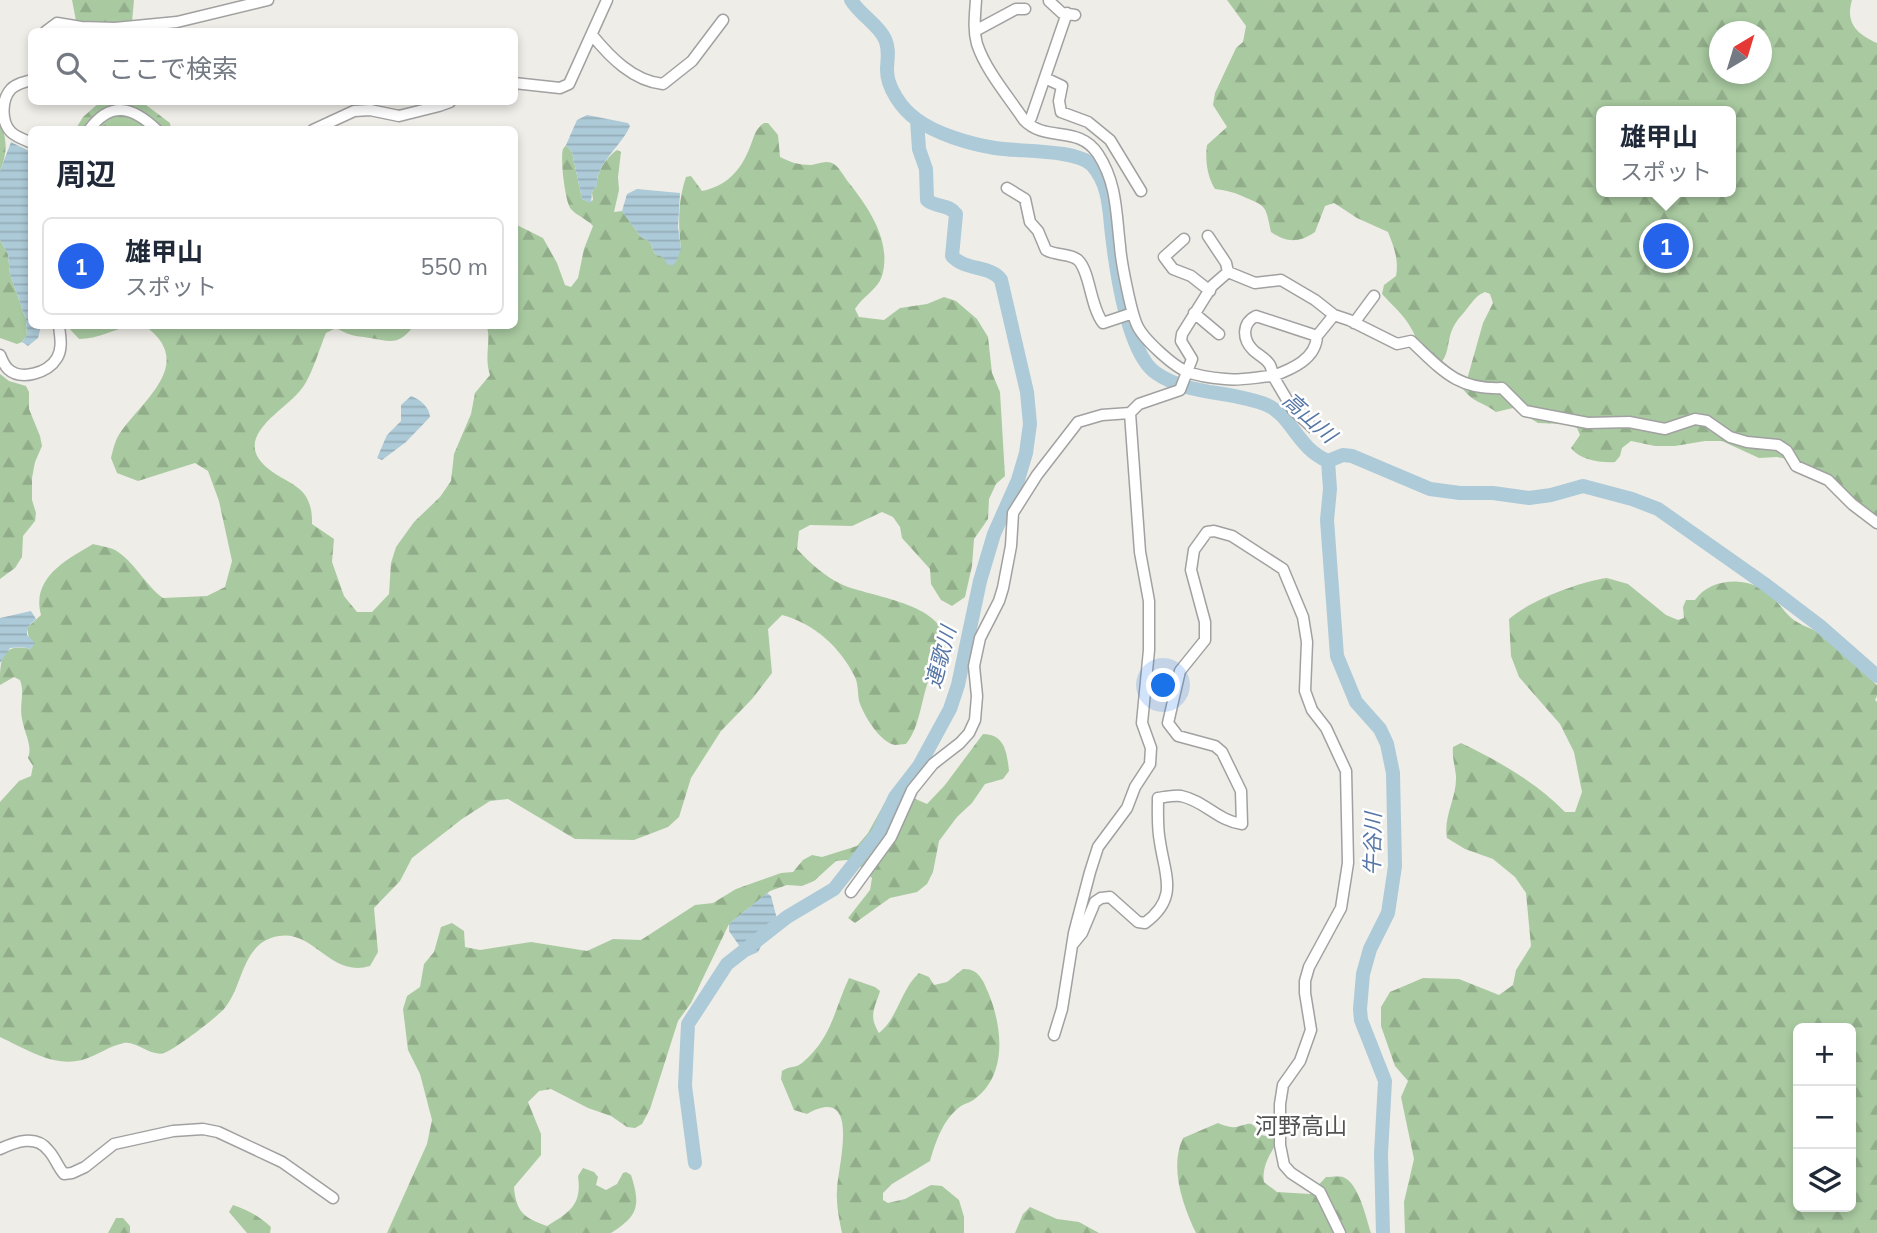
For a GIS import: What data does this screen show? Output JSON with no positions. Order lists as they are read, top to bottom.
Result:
{
  "districts": ["河野高山"],
  "water": ["高山川", "連歌川", "牛谷川"],
  "north": "top right",
  "page": {
    "search": "ここで検索",
    "popup": ["雄甲山", "スポット"],
    "heading": "周辺",
    "list": [
      {
        "mark": "1",
        "name": "雄甲山",
        "note": "スポット",
        "value": "550 m"
      }
    ],
    "pins": "1",
    "map_buttons": ["+", "−"]
  }
}
